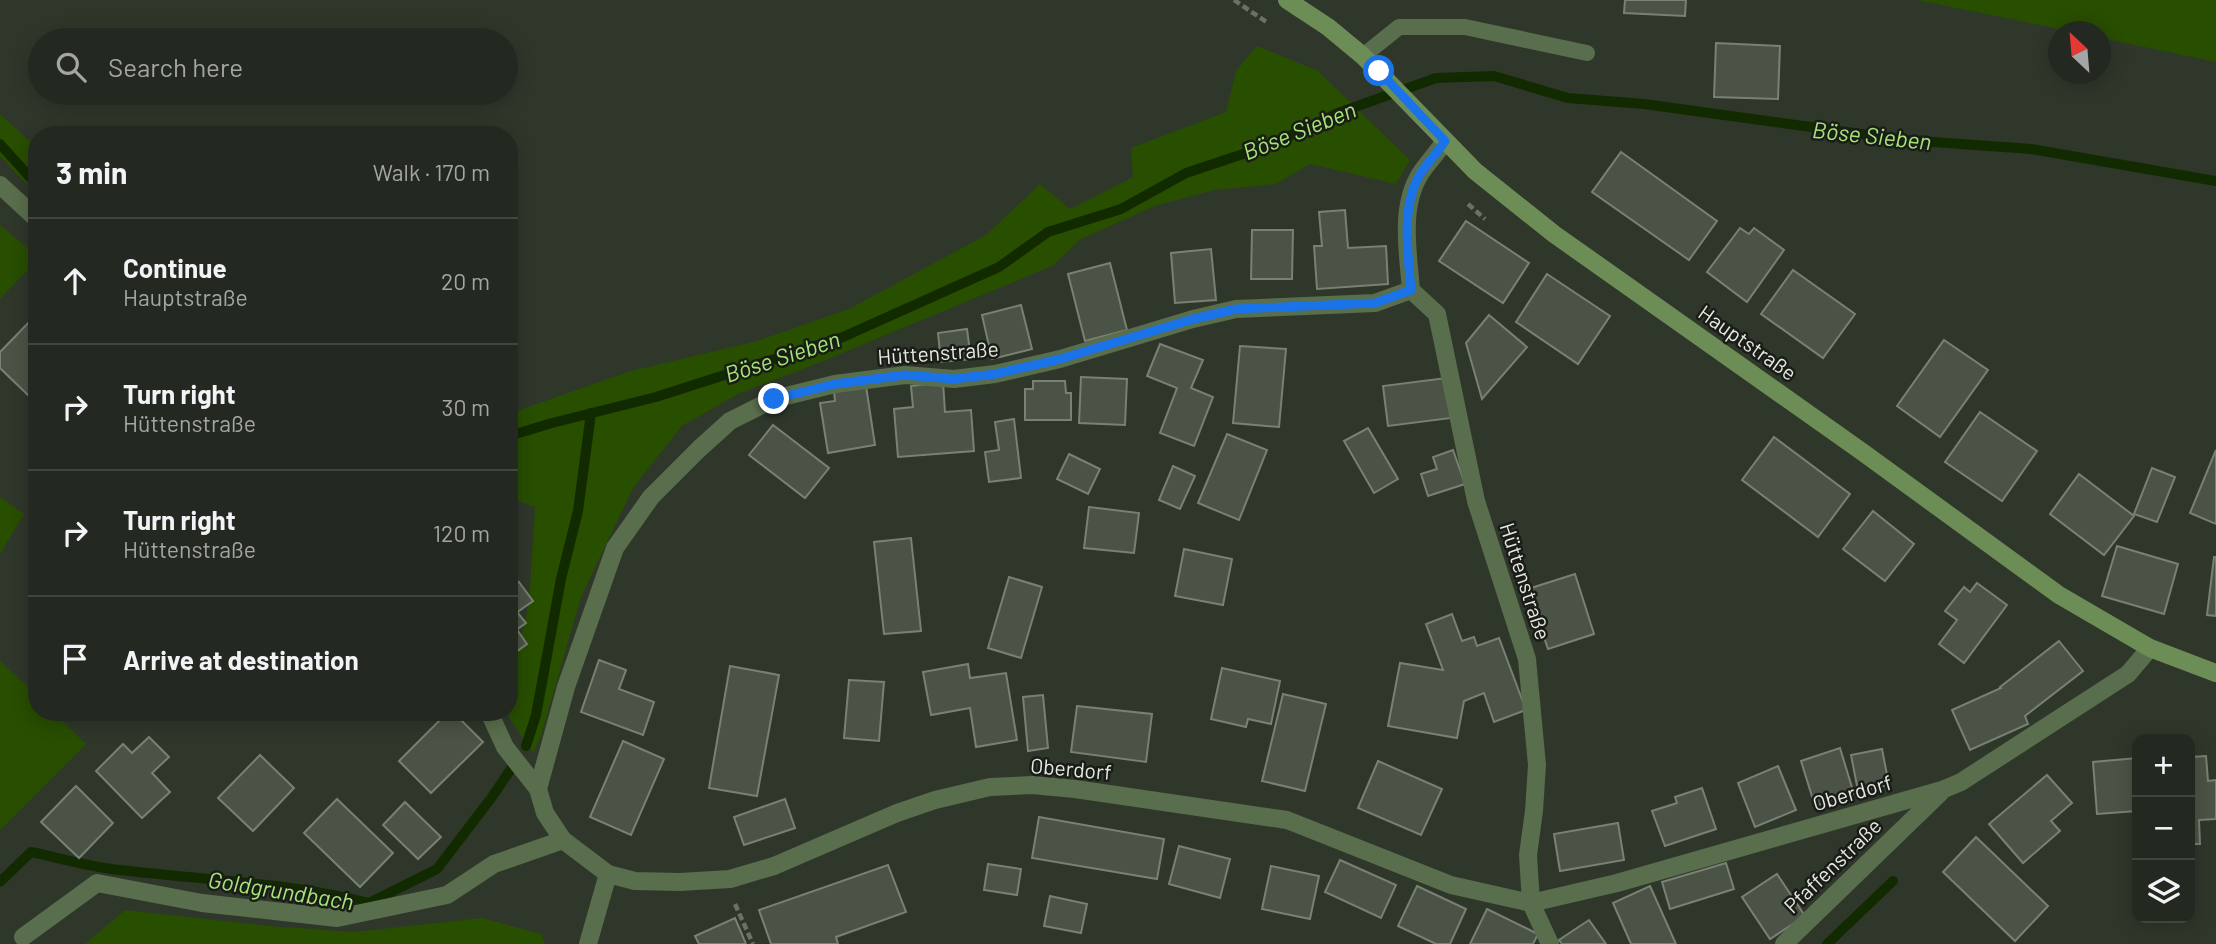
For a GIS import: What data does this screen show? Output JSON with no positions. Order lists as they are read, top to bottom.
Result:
{
  "streets": {
    "main road": ["Hauptstraße"],
    "street": ["Hüttenstraße", "Oberdorf", "Pfaffenstraße"]
  },
  "crossings": [
    ["Hauptstraße", "Oberdorf"],
    ["Hüttenstraße", "Oberdorf"],
    ["Oberdorf", "Pfaffenstraße"]
  ],
  "water": ["Böse Sieben", "Goldgrundbach"],
  "north": "top left",
  "page": {
    "search": "Search here",
    "heading": ["3 min", "Walk · 170 m"],
    "list": [
      ["Continue", "Hauptstraße", "20 m"],
      ["Turn right", "Hüttenstraße", "30 m"],
      ["Turn right", "Hüttenstraße", "120 m"],
      "Arrive at destination"
    ],
    "map_buttons": ["+", "−"]
  }
}
